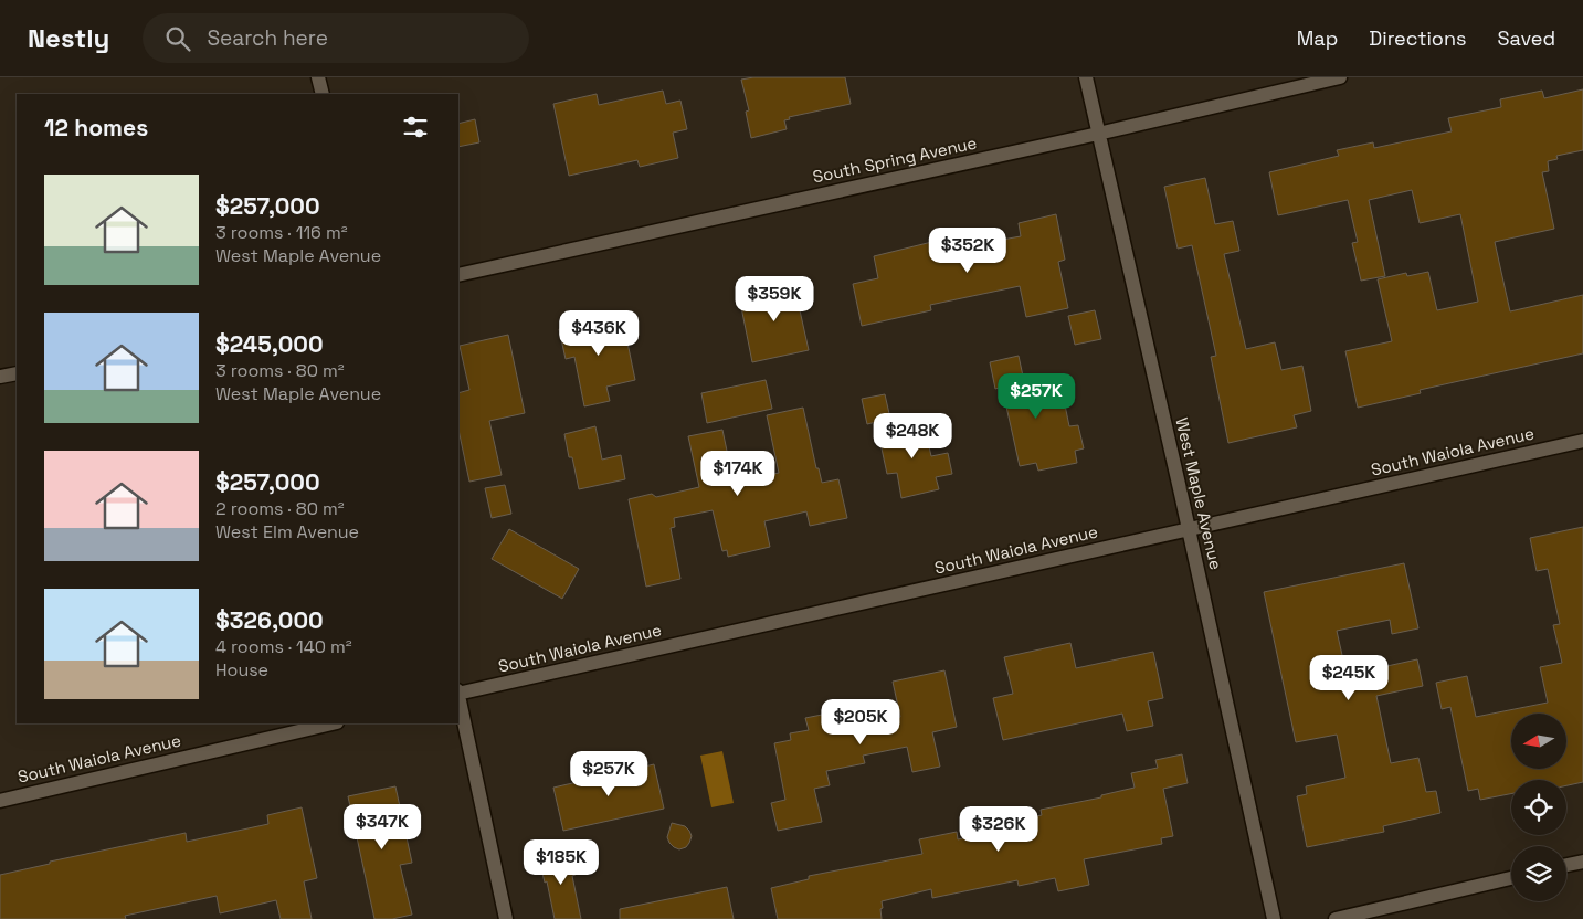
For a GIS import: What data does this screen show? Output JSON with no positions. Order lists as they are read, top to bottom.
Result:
{
  "streets": {
    "street": ["South Spring Avenue", "South Waiola Avenue", "West Maple Avenue"]
  },
  "crossings": [
    ["South Spring Avenue", "West Maple Avenue"],
    ["South Waiola Avenue", "West Maple Avenue"]
  ],
  "north": "left",
  "page": {
    "header": "Nestly",
    "search": "Search here",
    "nav": ["Map", "Directions", "Saved"],
    "heading": "12 homes",
    "list": [
      {
        "name": "$257,000",
        "note": "3 rooms · 116 m² · West Maple Avenue"
      },
      {
        "name": "$245,000",
        "note": "3 rooms · 80 m² · West Maple Avenue"
      },
      {
        "name": "$257,000",
        "note": "2 rooms · 80 m² · West Elm Avenue"
      },
      {
        "name": "$326,000",
        "note": "4 rooms · 140 m² · House"
      }
    ],
    "price": [
      "$352K",
      "$359K",
      "$436K",
      "$257K",
      "$248K",
      "$174K",
      "$245K",
      "$205K",
      "$257K",
      "$347K",
      "$326K",
      "$185K"
    ]
  }
}
